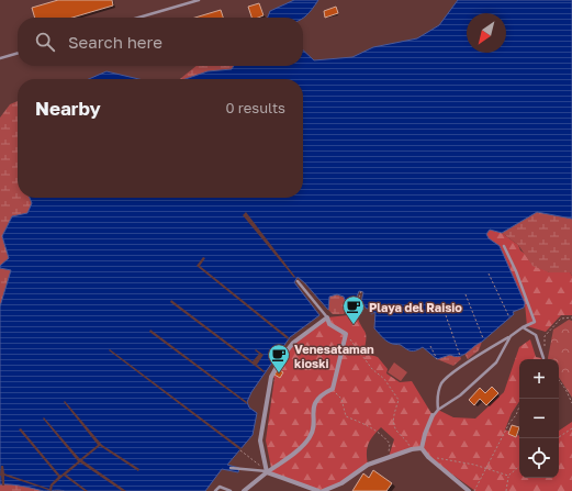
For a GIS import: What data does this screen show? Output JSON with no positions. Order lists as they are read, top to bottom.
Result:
{
  "places": {
    "cafe": ["Playa del Raisio", "Venesataman kioski"]
  },
  "north": "bottom left",
  "page": {
    "search": "Search here",
    "heading": ["Nearby", "0 results"],
    "map_buttons": ["+", "−"]
  }
}
